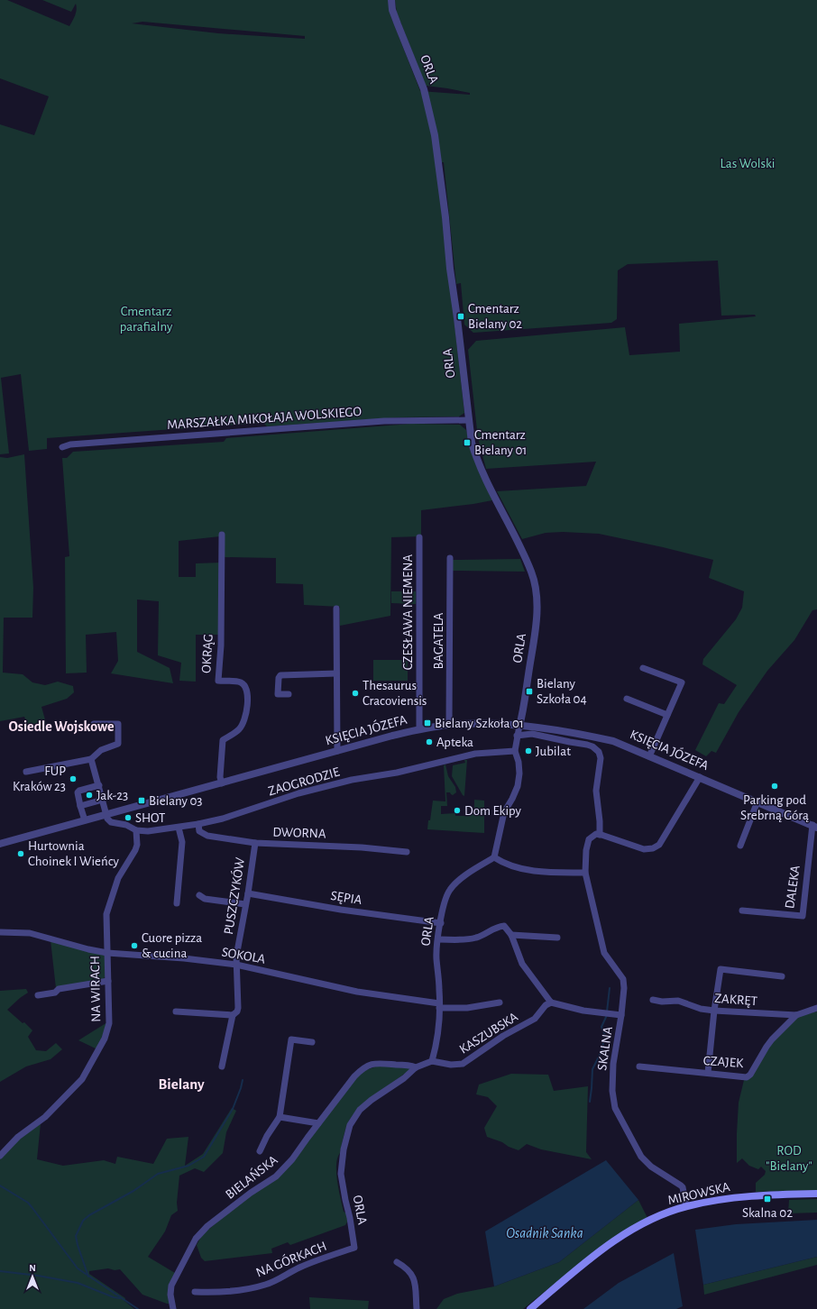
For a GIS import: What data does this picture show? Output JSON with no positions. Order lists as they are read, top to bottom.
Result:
{
  "streets": {
    "main road": ["MIROWSKA"],
    "street": [
      "ORLA",
      "MARSZAŁKA MIKOŁAJA WOLSKIEGO",
      "CZESŁAWA NIEMENA",
      "BAGATELA",
      "OKRĄG",
      "KSIĘCIA JÓZEFA",
      "ZAOGRODZIE",
      "DWORNA",
      "DALEKA",
      "PUSZCZYKÓW",
      "SĘPIA",
      "SOKOLA",
      "NA WIRACH",
      "ZAKRĘT",
      "KASZUBSKA",
      "SKALNA",
      "CZAJEK",
      "BIELAŃSKA",
      "NA GÓRKACH"
    ]
  },
  "crossings": [
    ["ORLA", "MARSZAŁKA MIKOŁAJA WOLSKIEGO"],
    ["ORLA", "KSIĘCIA JÓZEFA"],
    ["ORLA", "ZAOGRODZIE"],
    ["ORLA", "SĘPIA"],
    ["ORLA", "SOKOLA"],
    ["ORLA", "KASZUBSKA"],
    ["ORLA", "BIELAŃSKA"],
    ["ORLA", "NA GÓRKACH"],
    ["CZESŁAWA NIEMENA", "KSIĘCIA JÓZEFA"],
    ["BAGATELA", "KSIĘCIA JÓZEFA"],
    ["OKRĄG", "KSIĘCIA JÓZEFA"],
    ["KSIĘCIA JÓZEFA", "ZAOGRODZIE"],
    ["KSIĘCIA JÓZEFA", "DALEKA"],
    ["ZAOGRODZIE", "DWORNA"],
    ["ZAOGRODZIE", "NA WIRACH"],
    ["DWORNA", "PUSZCZYKÓW"],
    ["PUSZCZYKÓW", "SĘPIA"],
    ["PUSZCZYKÓW", "SOKOLA"],
    ["SOKOLA", "NA WIRACH"],
    ["ZAKRĘT", "CZAJEK"],
    ["SKALNA", "MIROWSKA"]
  ],
  "districts": ["Osiedle Wojskowe", "Bielany"],
  "water": ["Osadnik Sanka"],
  "parks": ["Las Wolski", "Cmentarz parafialny", "ROD \"Bielany\""],
  "places": {
    "transit": [
      "Cmentarz Bielany 02",
      "Cmentarz Bielany 01",
      "Bielany Szkoła 04",
      "Bielany Szkoła 01",
      "Bielany 03",
      "Skalna 02"
    ],
    "other": [
      "Thesaurus Cracoviensis",
      "Apteka",
      "Jubilat",
      "FUP Kraków 23",
      "Parking pod Srebrną Górą",
      "Jak-23",
      "Dom Ekipy",
      "SHOT",
      "Hurtownia Choinek I Wieńcy",
      "Cuore pizza & cucina"
    ]
  },
  "north": "top"
}
